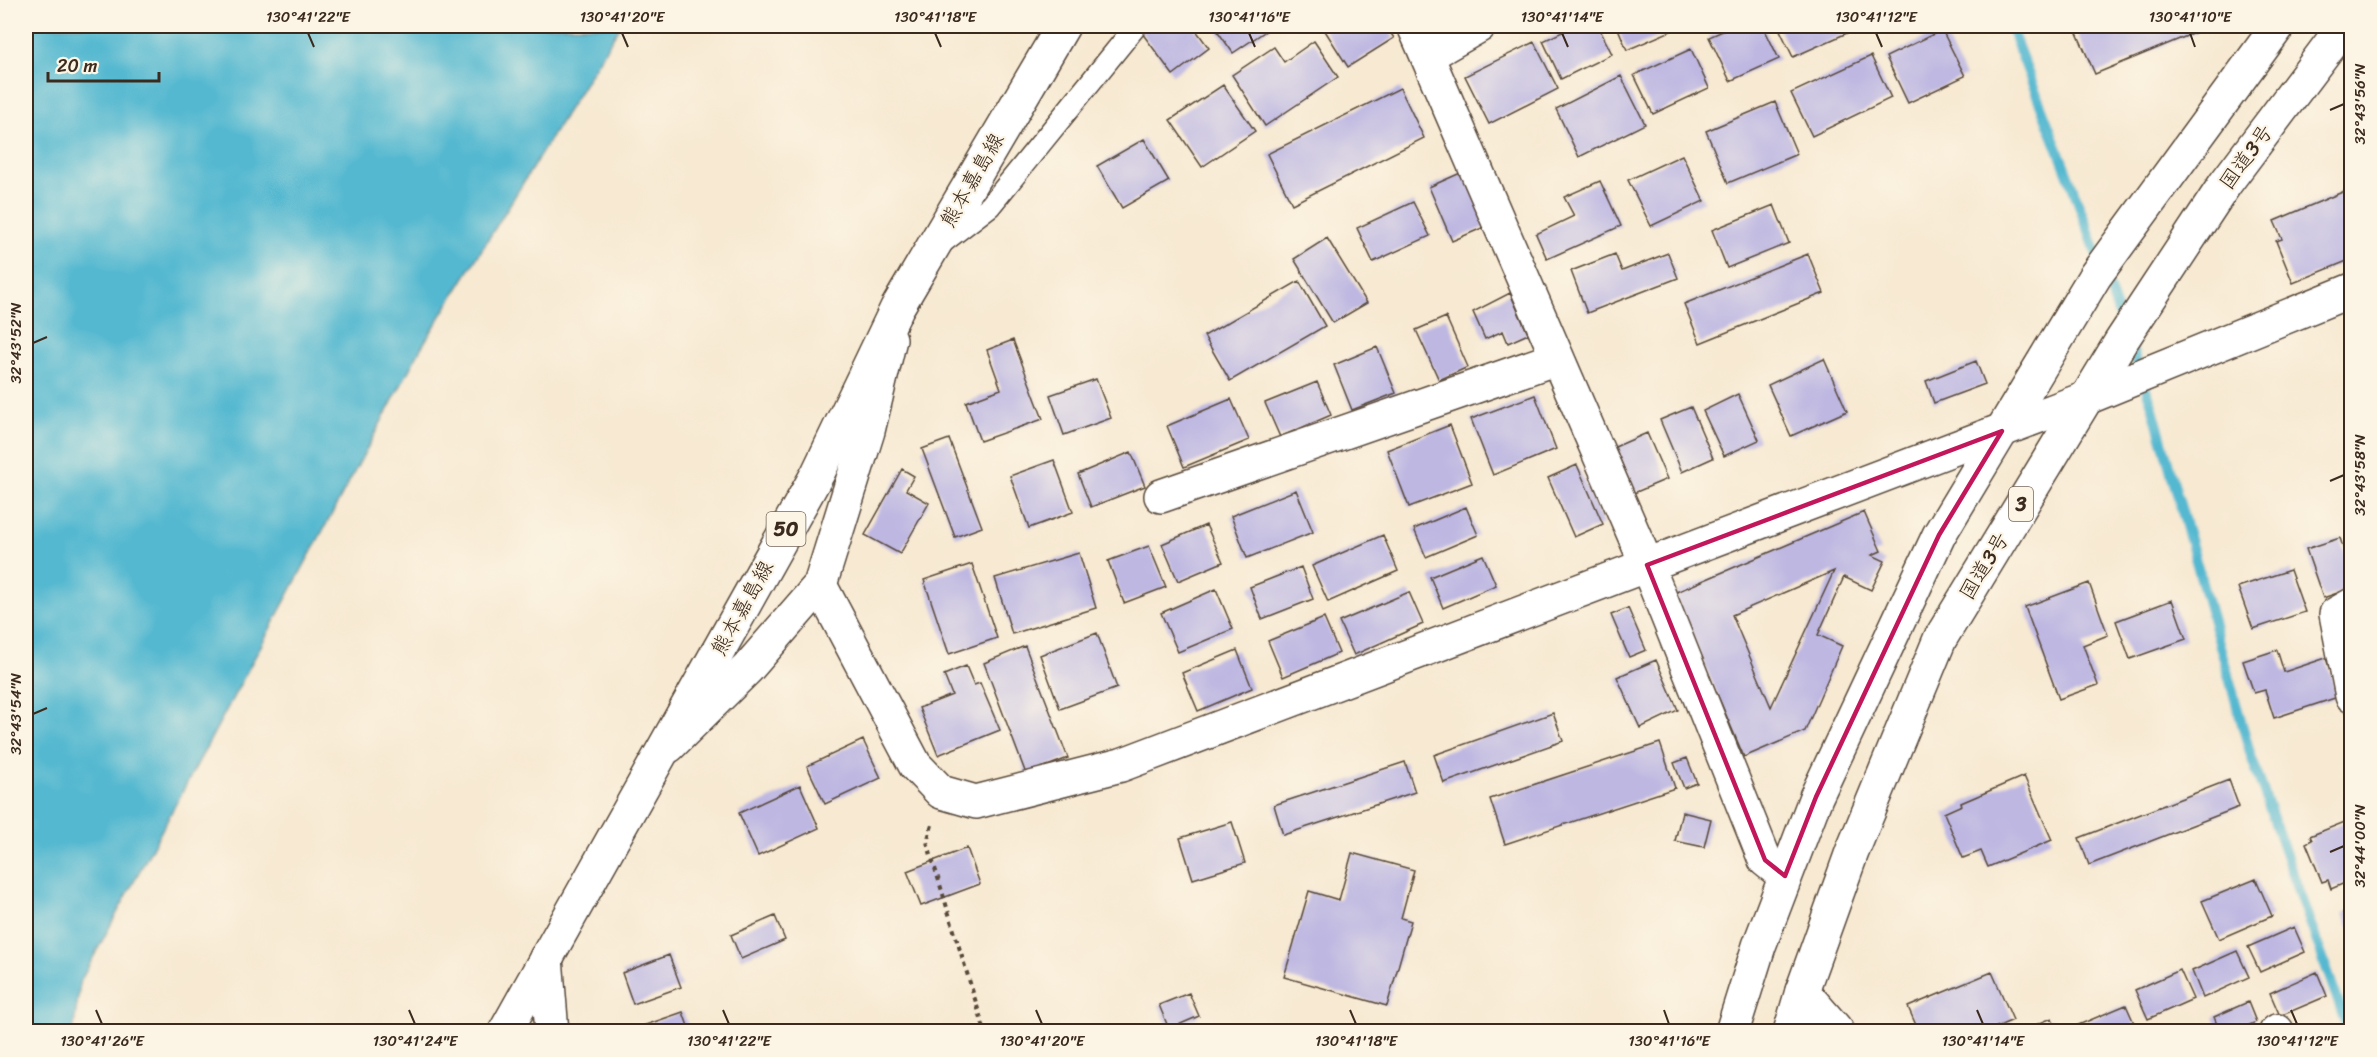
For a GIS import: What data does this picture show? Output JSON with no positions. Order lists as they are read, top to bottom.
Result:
{
  "streets": {
    "main road": [
      "国道3号",
      "熊本嘉島線",
      "3",
      "50"
    ]
  },
  "scale_bar": "20 m",
  "coordinates": [
    "130°41'22\"E",
    "130°41'20\"E",
    "130°41'18\"E",
    "130°41'16\"E",
    "130°41'14\"E",
    "130°41'12\"E",
    "130°41'10\"E",
    "32°43'56\"N",
    "32°43'52\"N",
    "32°43'58\"N",
    "32°43'54\"N",
    "32°44'00\"N",
    "130°41'26\"E",
    "130°41'24\"E"
  ]
}
